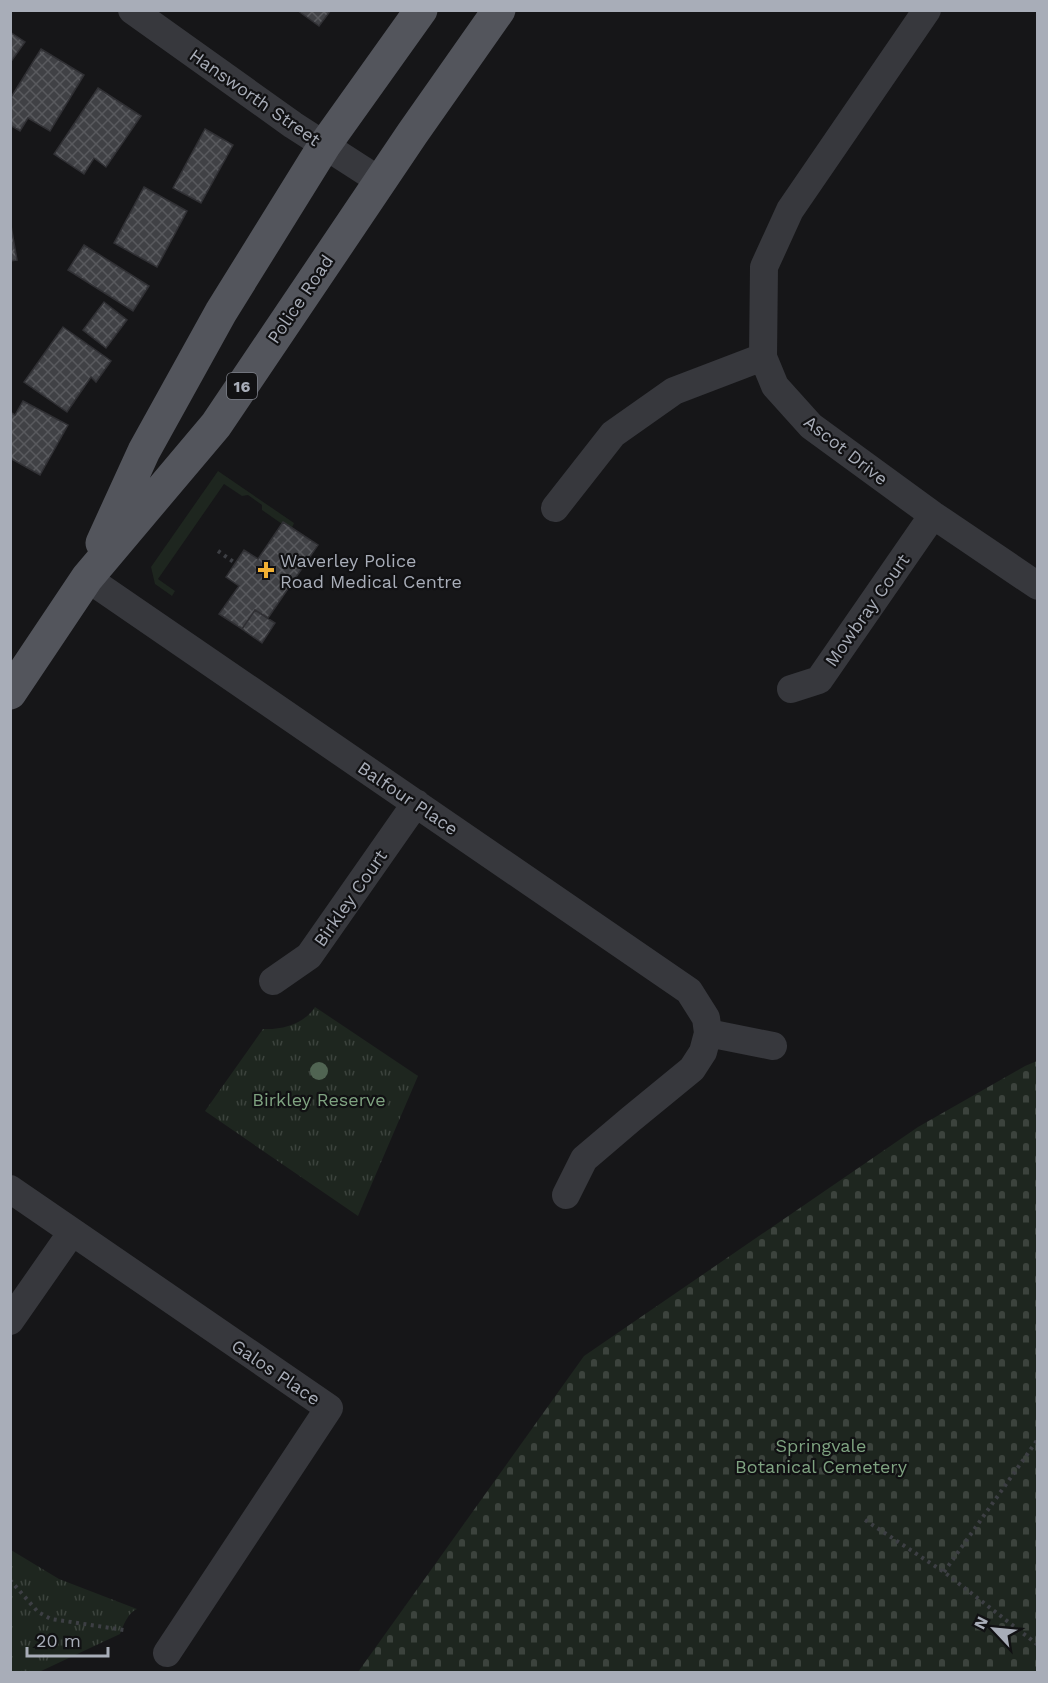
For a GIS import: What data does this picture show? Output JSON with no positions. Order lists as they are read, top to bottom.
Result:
{
  "streets": {
    "main road": ["Police Road", "16"],
    "street": [
      "Hansworth Street",
      "Ascot Drive",
      "Mowbray Court",
      "Balfour Place",
      "Birkley Court",
      "Galos Place"
    ]
  },
  "crossings": [
    ["Hansworth Street", "Police Road"],
    ["Police Road", "Balfour Place"],
    ["Ascot Drive", "Mowbray Court"],
    ["Balfour Place", "Birkley Court"]
  ],
  "parks": ["Birkley Reserve", "Springvale Botanical Cemetery"],
  "places": {
    "health": ["Waverley Police Road Medical Centre"]
  },
  "scale_bar": "20 m",
  "north": "top left"
}
